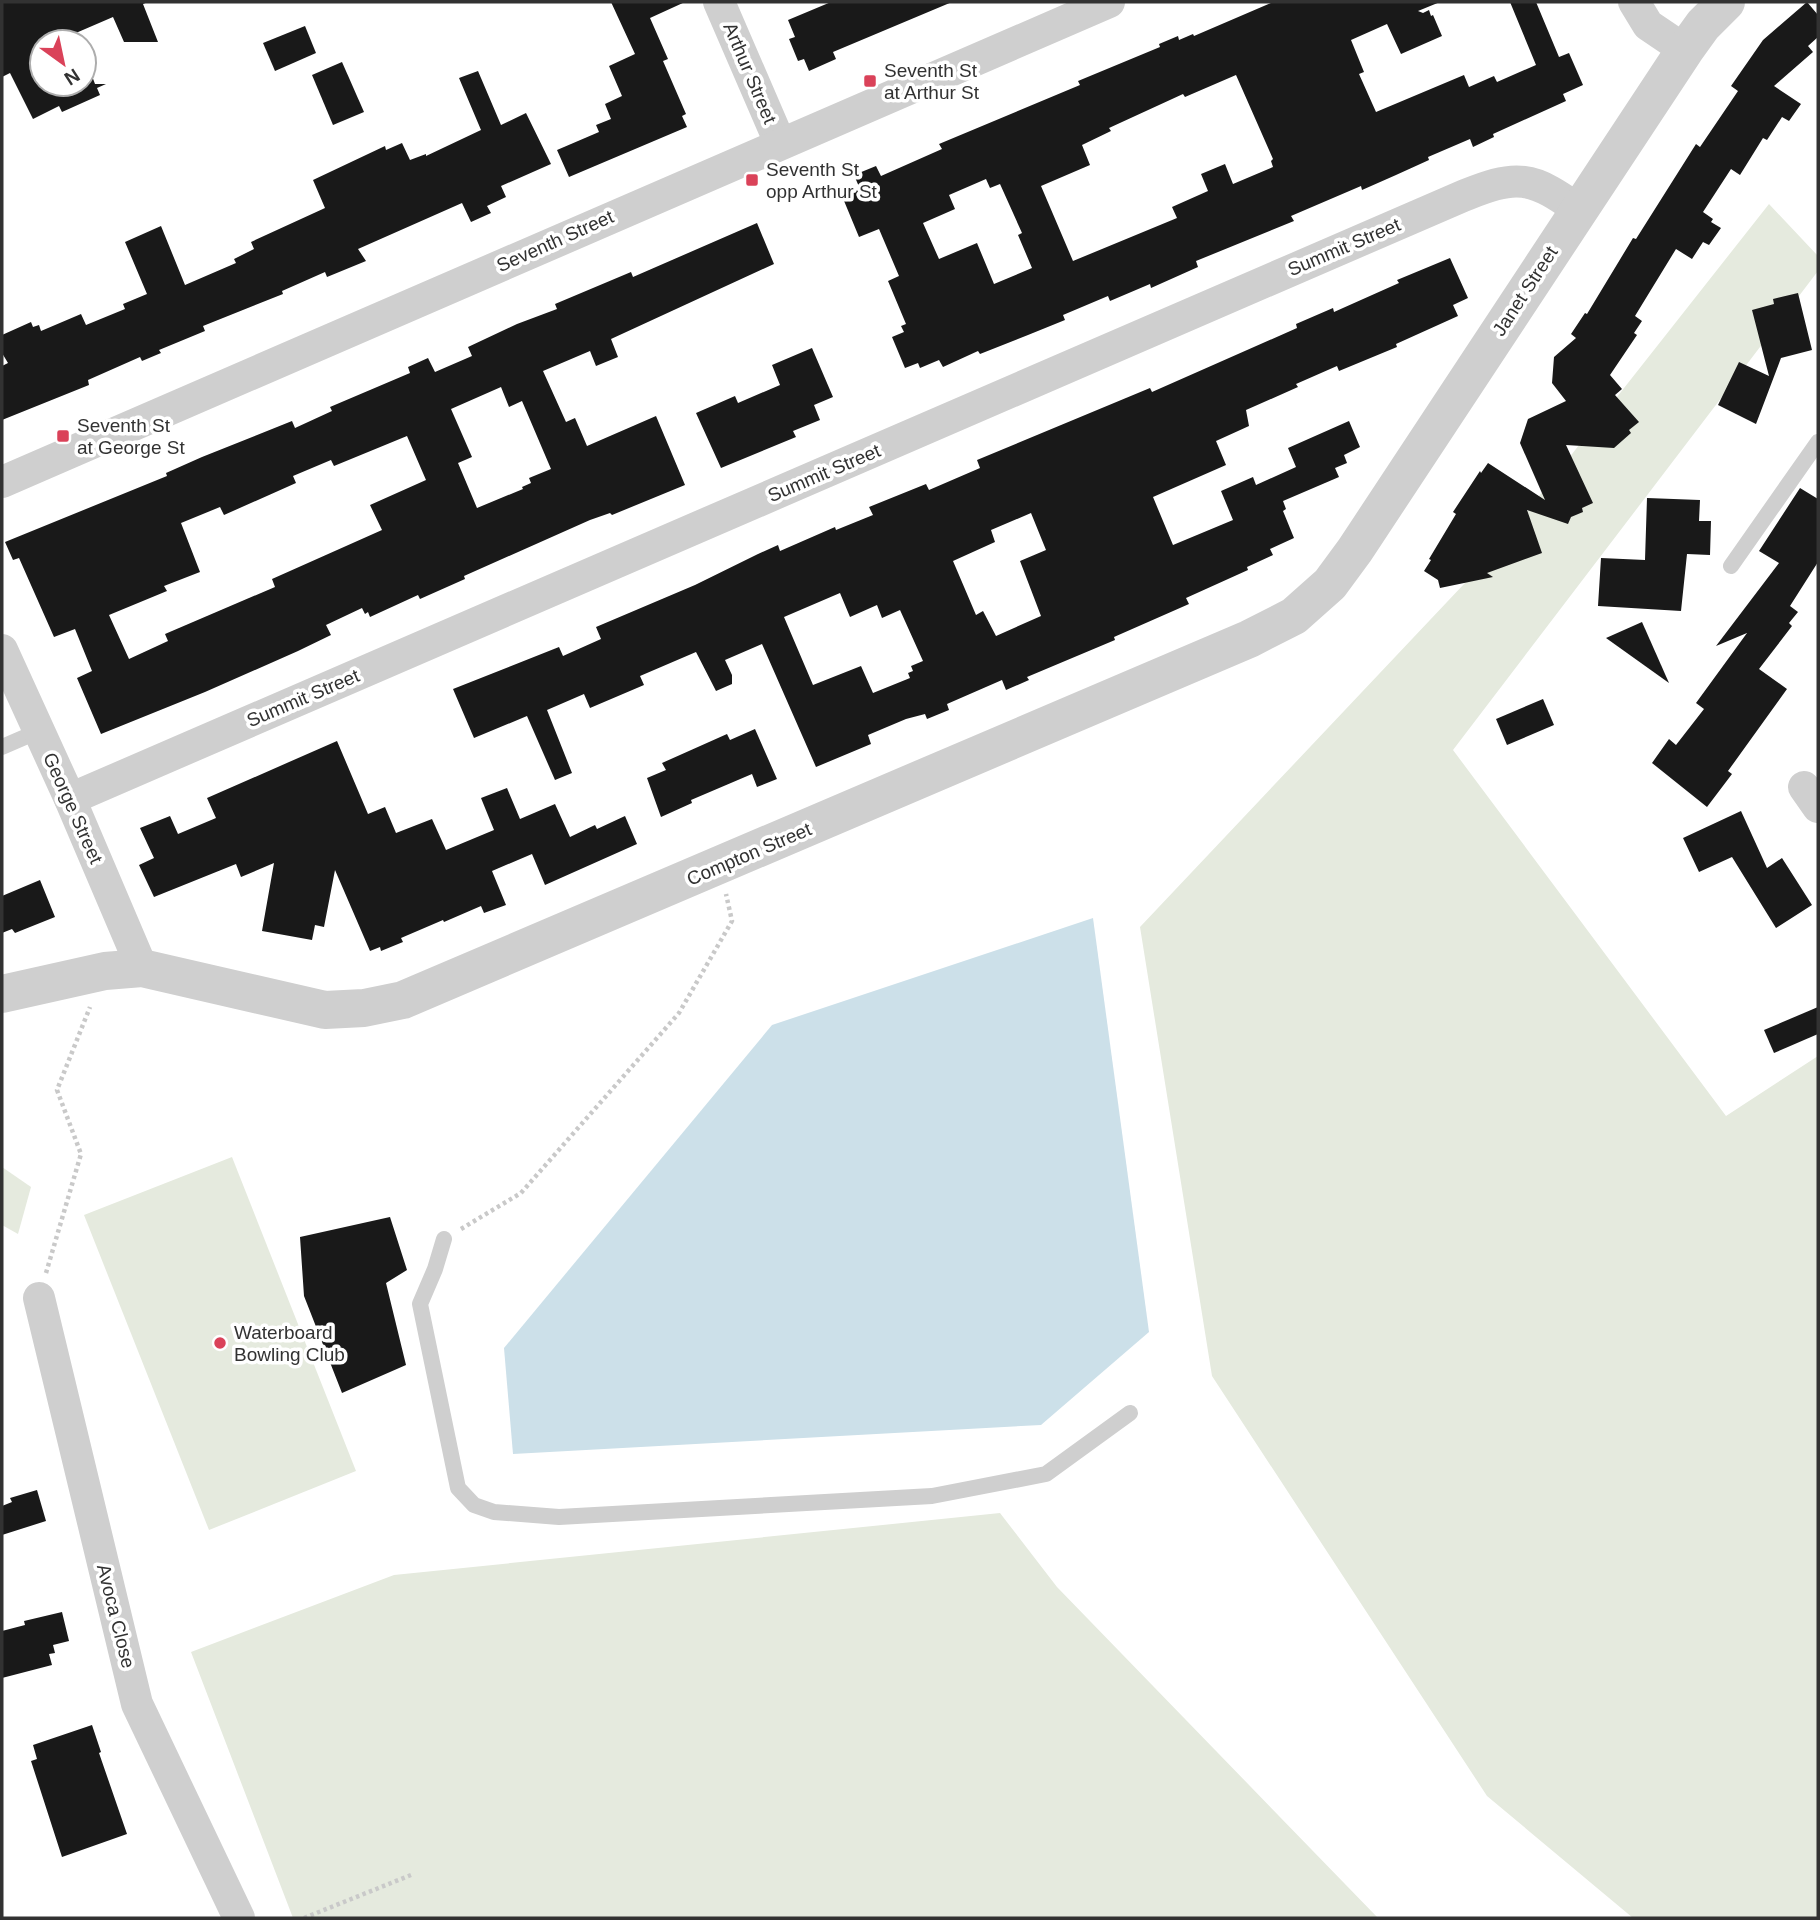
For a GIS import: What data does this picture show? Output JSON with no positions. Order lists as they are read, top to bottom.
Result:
{
  "streets": {
    "street": [
      "Arthur Street",
      "Seventh Street",
      "Summit Street",
      "Janet Street",
      "George Street",
      "Compton Street",
      "Avoca Close"
    ]
  },
  "crossings": [
    ["Arthur Street", "Seventh Street"],
    ["Summit Street", "Janet Street"],
    ["Summit Street", "George Street"],
    ["Janet Street", "Compton Street"],
    ["George Street", "Compton Street"]
  ],
  "places": {
    "transit": ["Seventh St at Arthur St", "Seventh St opp Arthur St", "Seventh St at George St"],
    "other": ["Waterboard Bowling Club"]
  },
  "north": "bottom right"
}
